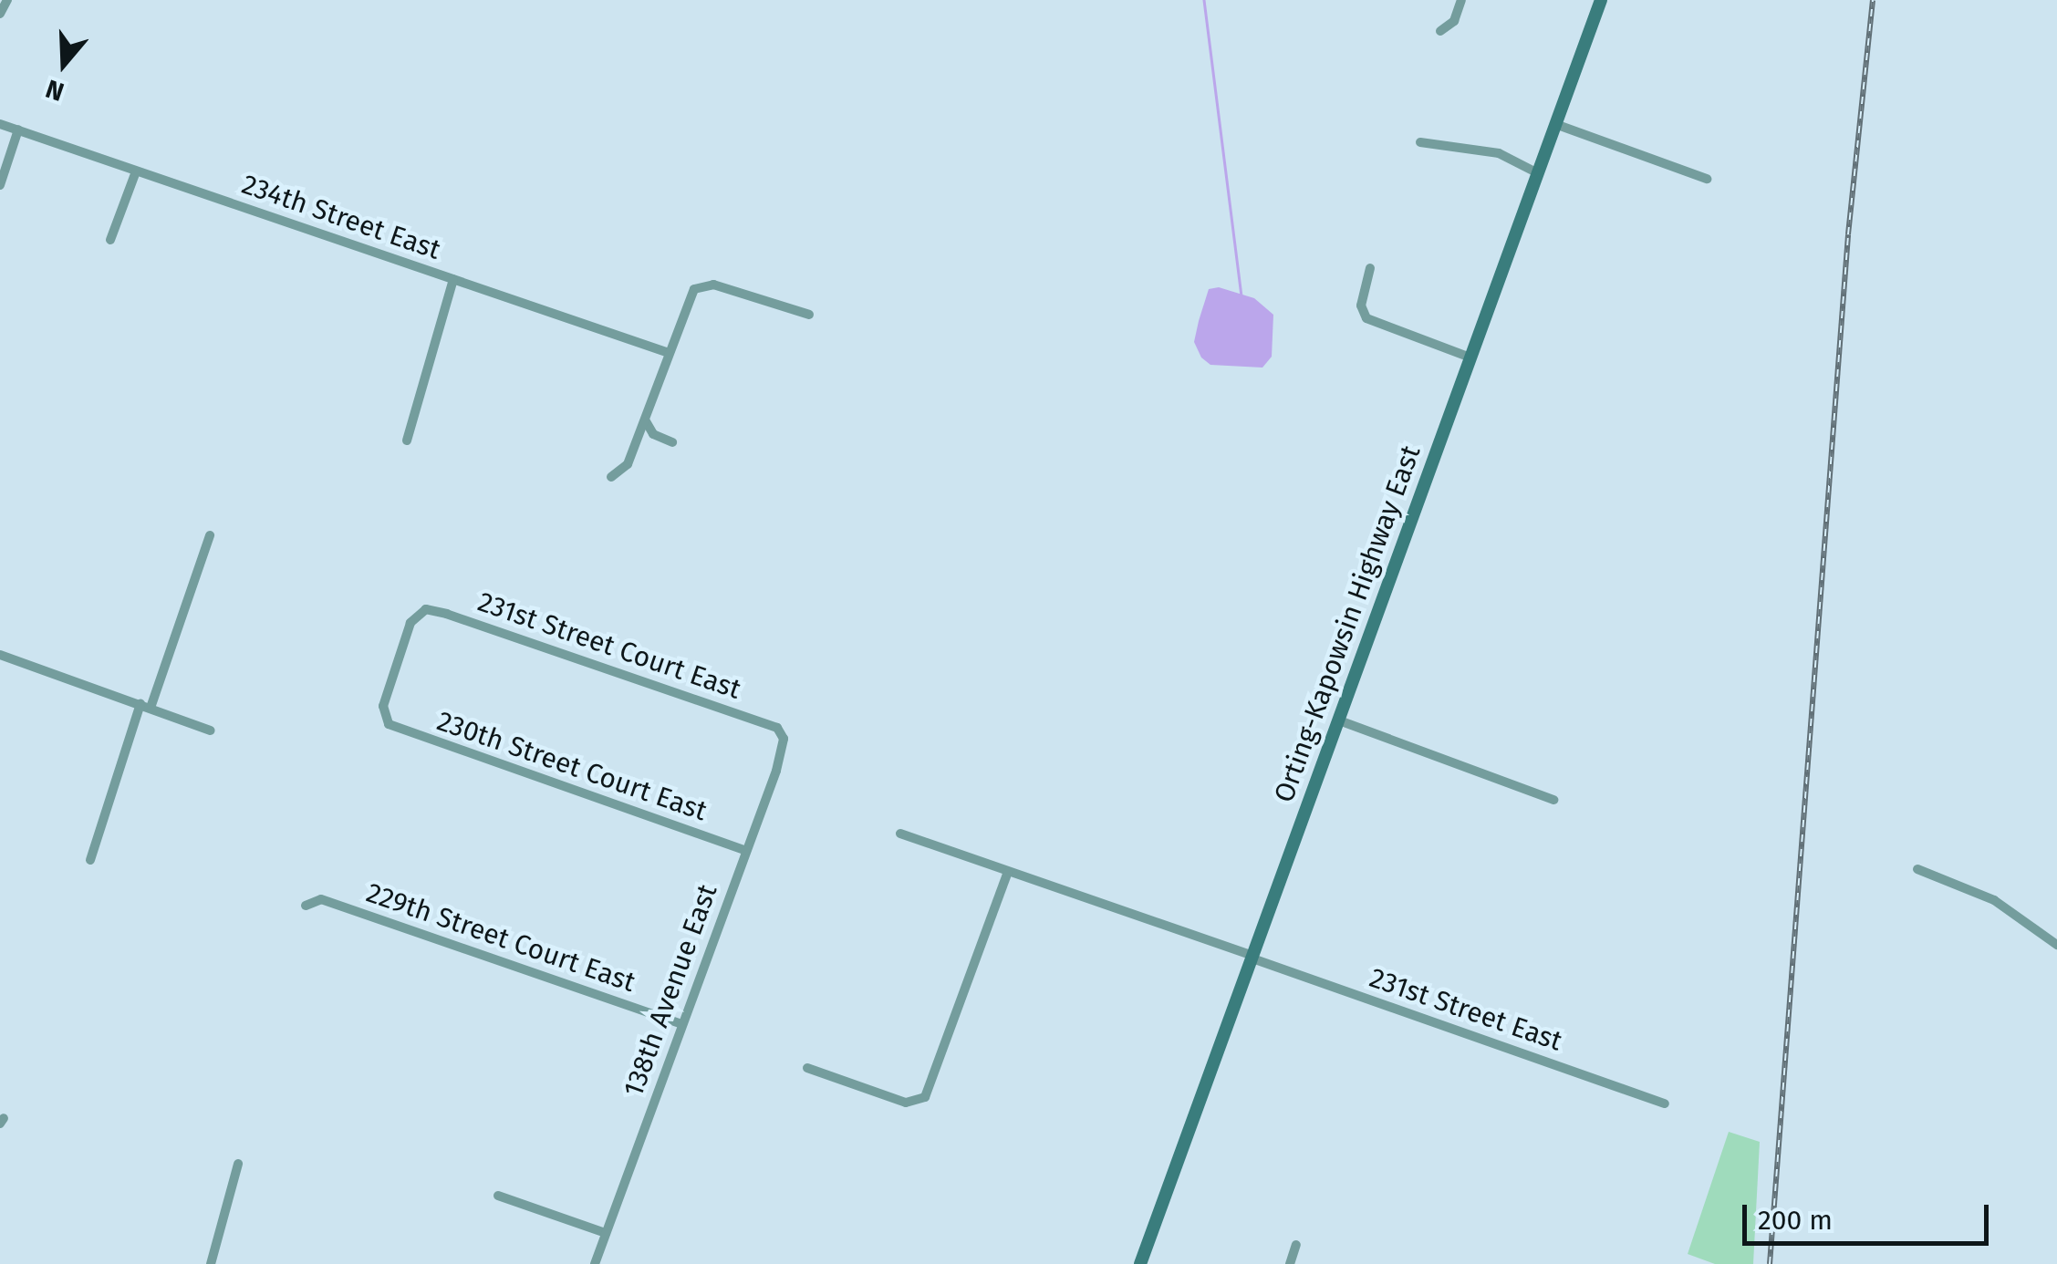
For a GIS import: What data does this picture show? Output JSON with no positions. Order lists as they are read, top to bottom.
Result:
{
  "streets": {
    "main road": ["Orting-Kapowsin Highway East"],
    "street": [
      "234th Street East",
      "231st Street Court East",
      "230th Street Court East",
      "229th Street Court East",
      "138th Avenue East",
      "231st Street East"
    ]
  },
  "crossings": [
    ["Orting-Kapowsin Highway East", "231st Street East"],
    ["231st Street Court East", "230th Street Court East"],
    ["231st Street Court East", "138th Avenue East"],
    ["230th Street Court East", "138th Avenue East"],
    ["229th Street Court East", "138th Avenue East"]
  ],
  "scale_bar": "200 m",
  "north": "bottom"
}
